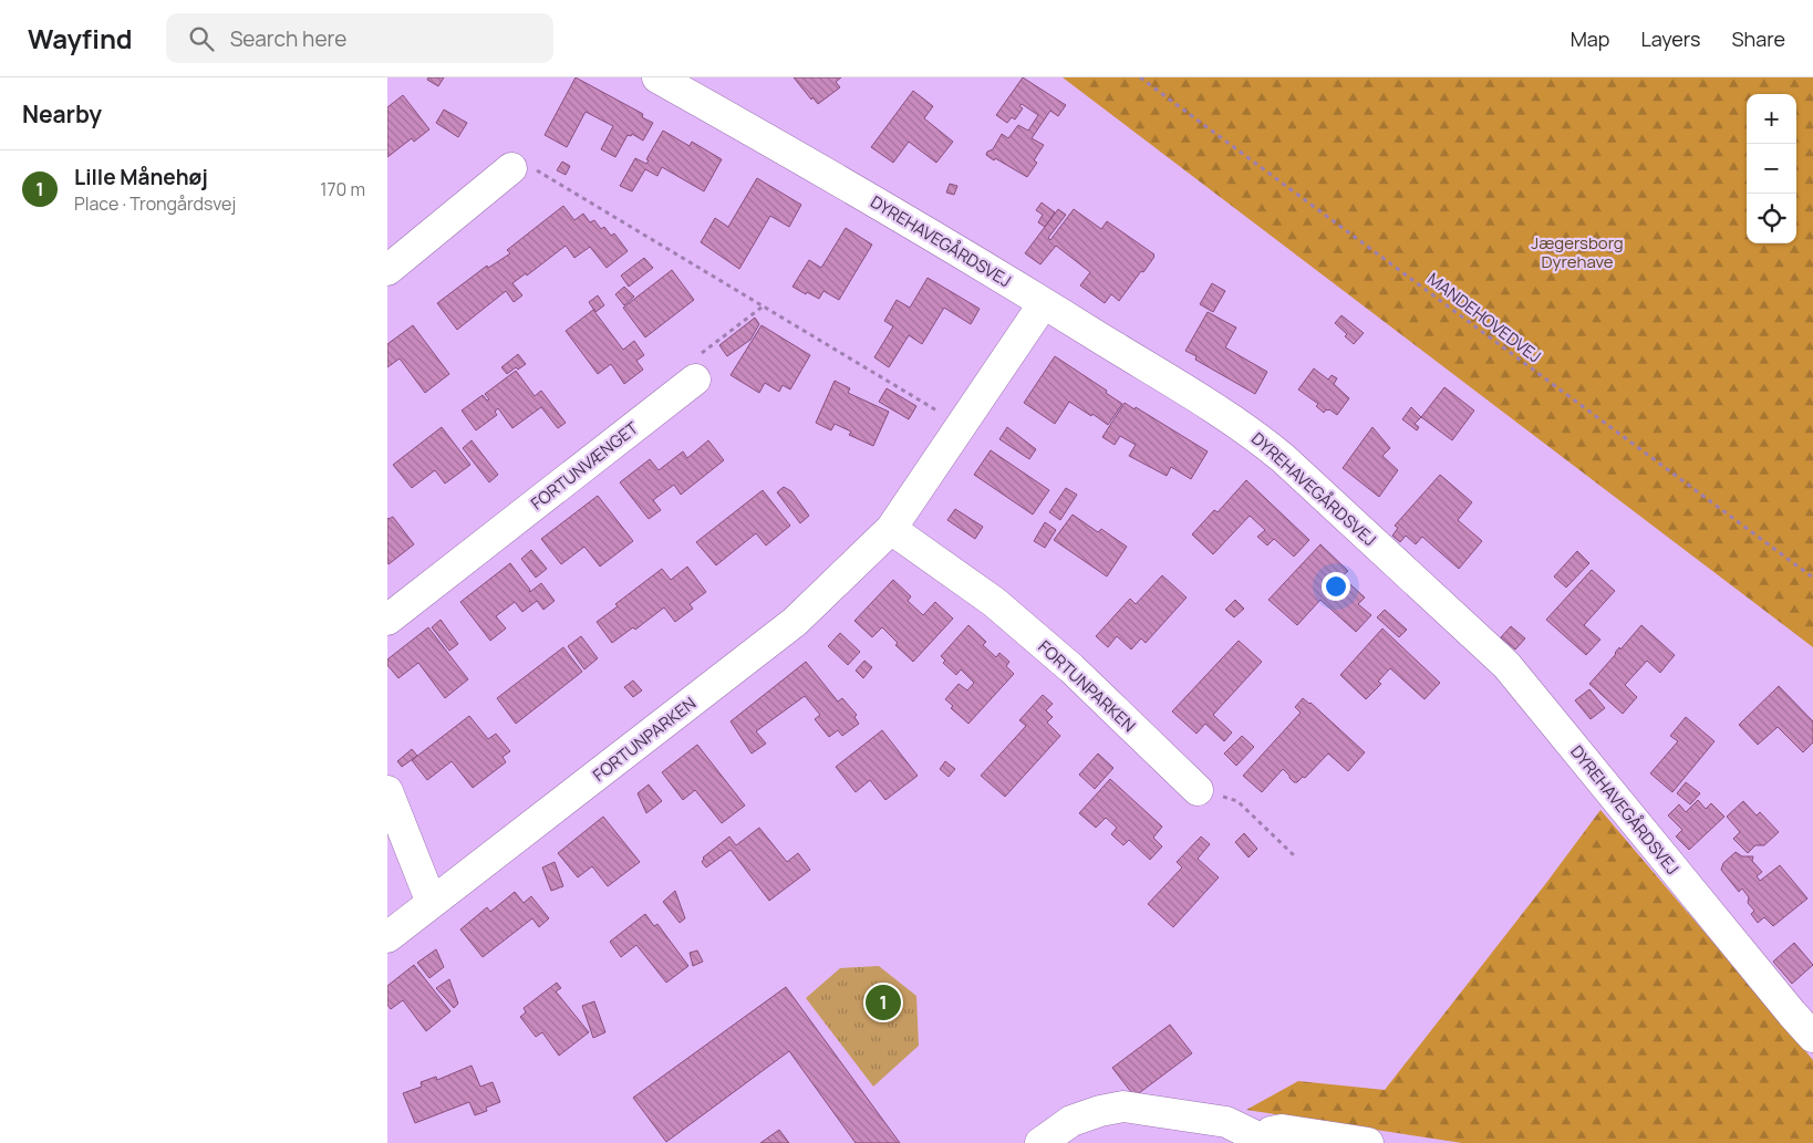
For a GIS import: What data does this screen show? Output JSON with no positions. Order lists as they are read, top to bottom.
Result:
{
  "streets": {
    "street": ["DYREHAVEGÅRDSVEJ", "FORTUNVÆNGET", "FORTUNPARKEN"],
    "path": ["MANDEHOVEDVEJ"]
  },
  "crossings": [
    ["DYREHAVEGÅRDSVEJ", "FORTUNPARKEN"]
  ],
  "parks": ["Jægersborg Dyrehave"],
  "page": {
    "header": "Wayfind",
    "search": "Search here",
    "nav": ["Map", "Layers", "Share"],
    "heading": "Nearby",
    "map_buttons": ["+", "−"],
    "list": [
      {
        "mark": "1",
        "name": "Lille Månehøj",
        "note": "Place · Trongårdsvej",
        "value": "170 m"
      }
    ],
    "pins": "1"
  }
}
